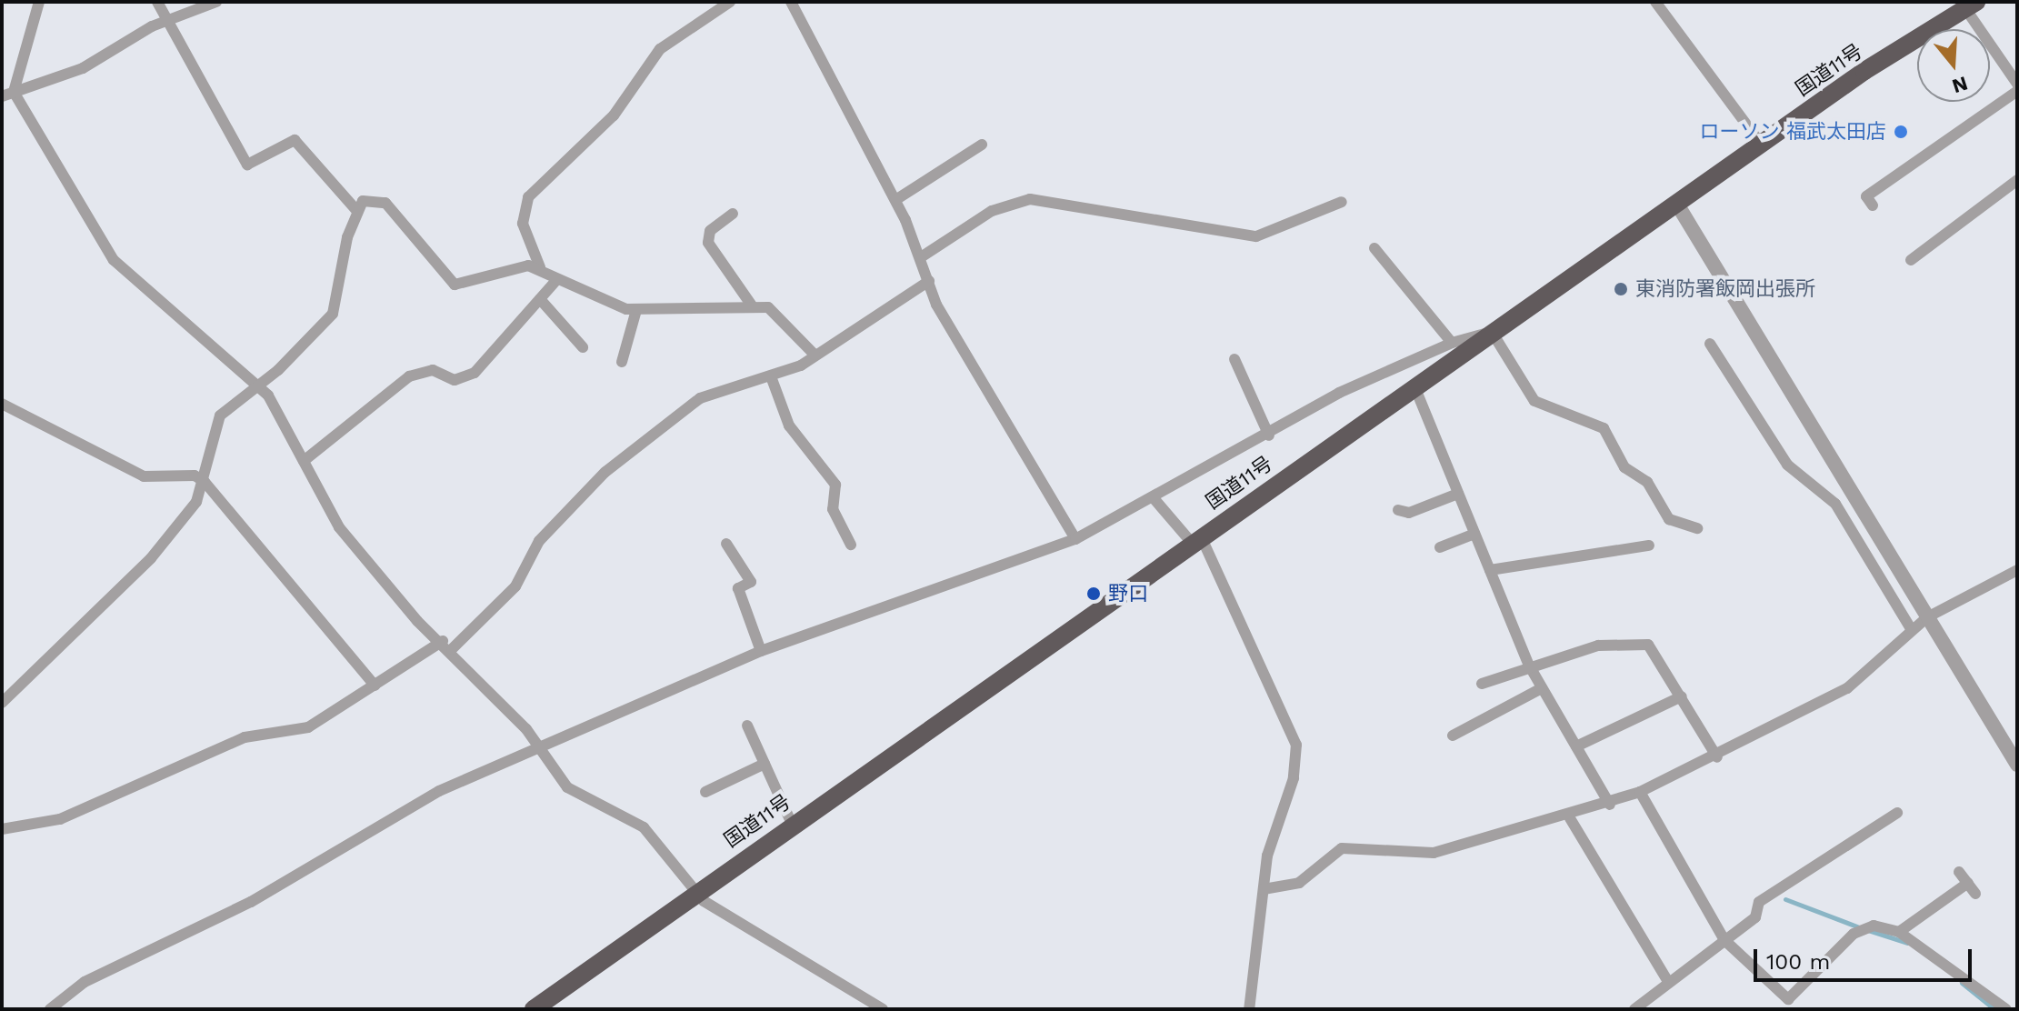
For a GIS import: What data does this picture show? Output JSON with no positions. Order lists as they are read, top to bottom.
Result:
{
  "streets": {
    "highway": ["国道11号"]
  },
  "places": ["ローソン 福武太田店", "東消防署飯岡出張所", "野口"],
  "scale_bar": "100 m",
  "north": "bottom"
}
